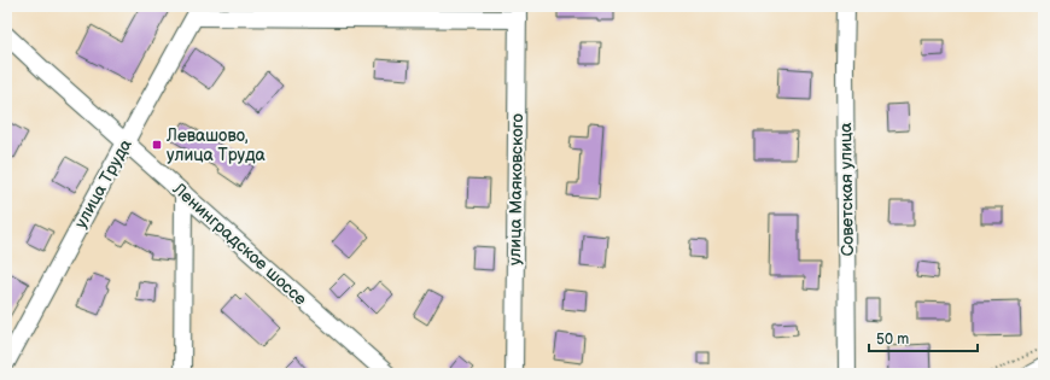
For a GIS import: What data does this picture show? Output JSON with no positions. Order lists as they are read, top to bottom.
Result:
{
  "streets": {
    "street": [
      "улица Труда",
      "улица Маяковского",
      "Советская улица",
      "Ленинградское шоссе"
    ]
  },
  "crossings": [
    ["улица Труда", "Ленинградское шоссе"]
  ],
  "places": {
    "transit": ["Левашово, улица Труда"]
  },
  "scale_bar": "50 m"
}
